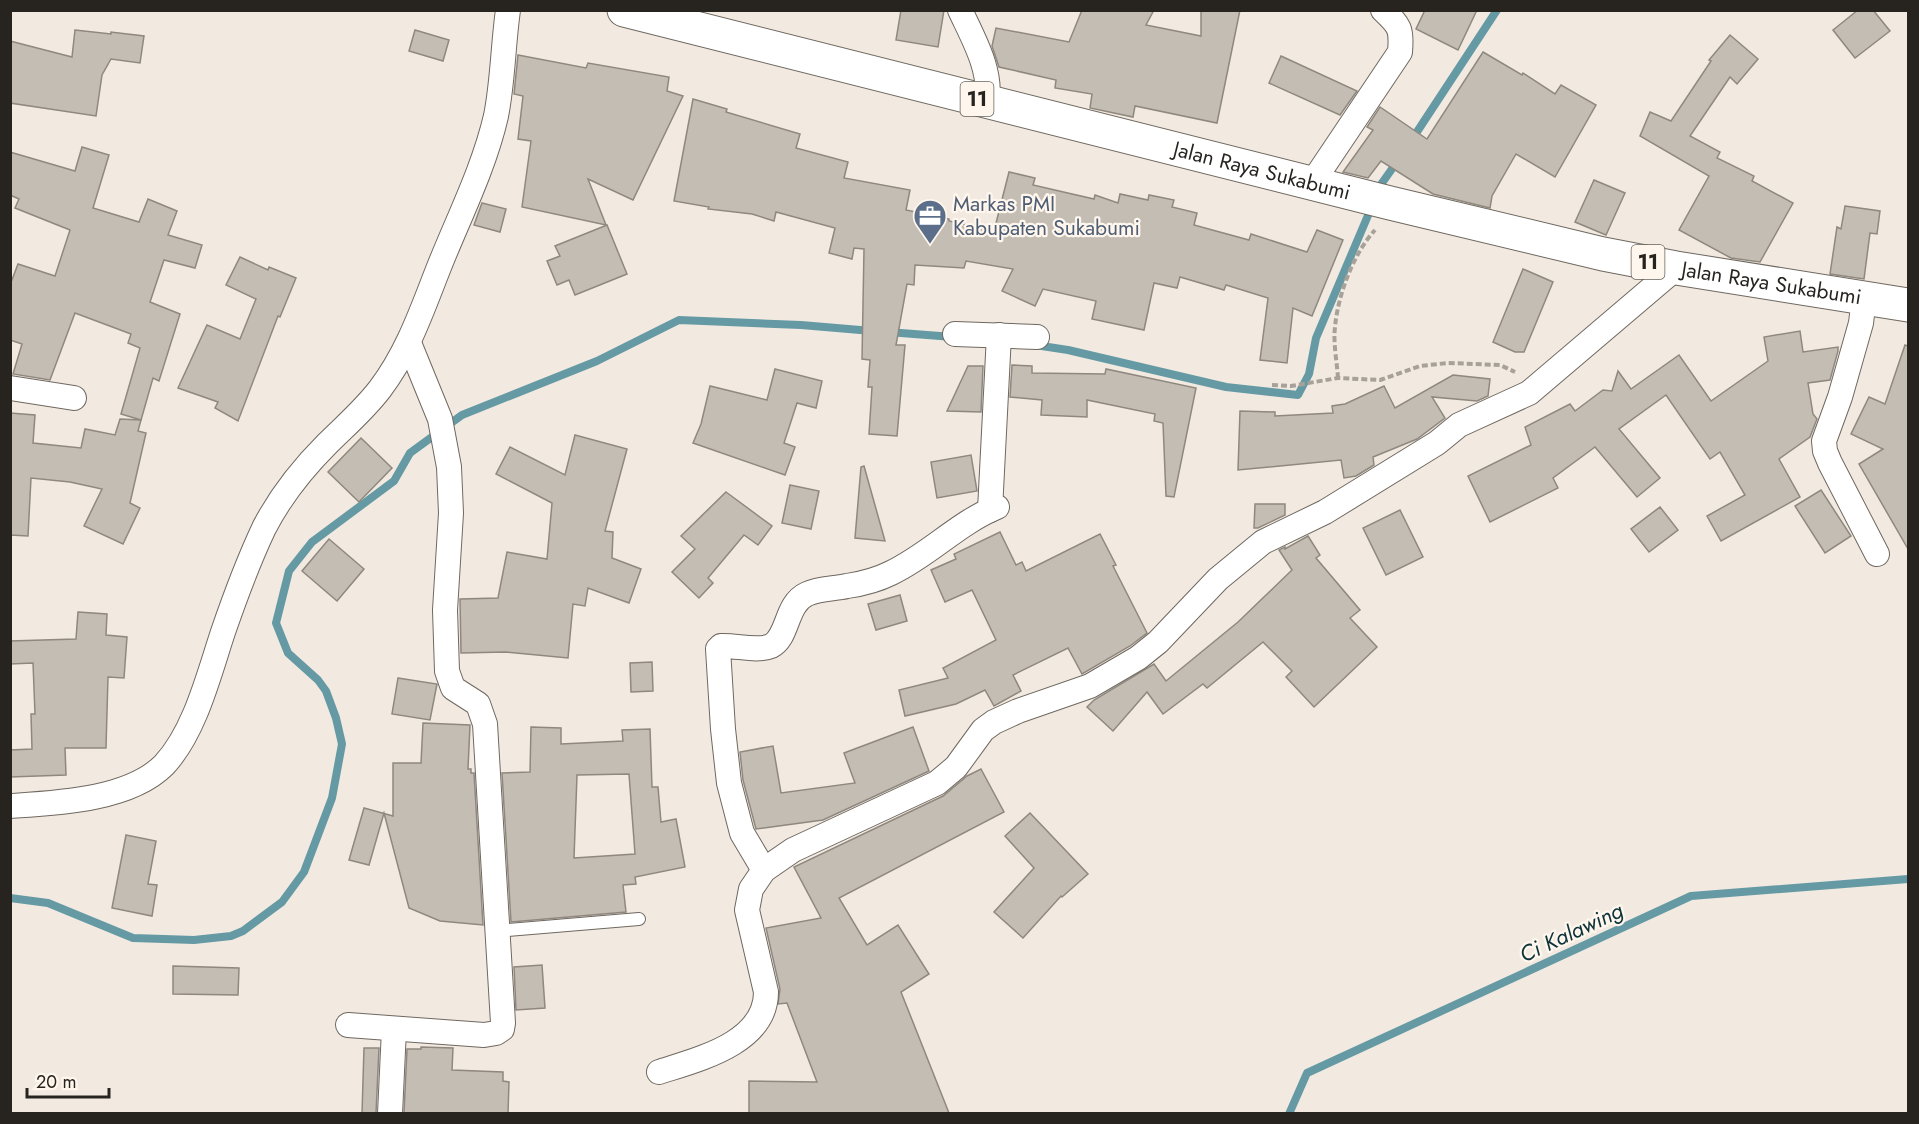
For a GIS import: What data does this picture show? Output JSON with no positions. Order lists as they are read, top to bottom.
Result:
{
  "streets": {
    "highway": ["11", "Jalan Raya Sukabumi"]
  },
  "water": ["Ci Kalawing"],
  "places": {
    "office": ["Markas PMI Kabupaten Sukabumi"]
  },
  "scale_bar": "20 m"
}
